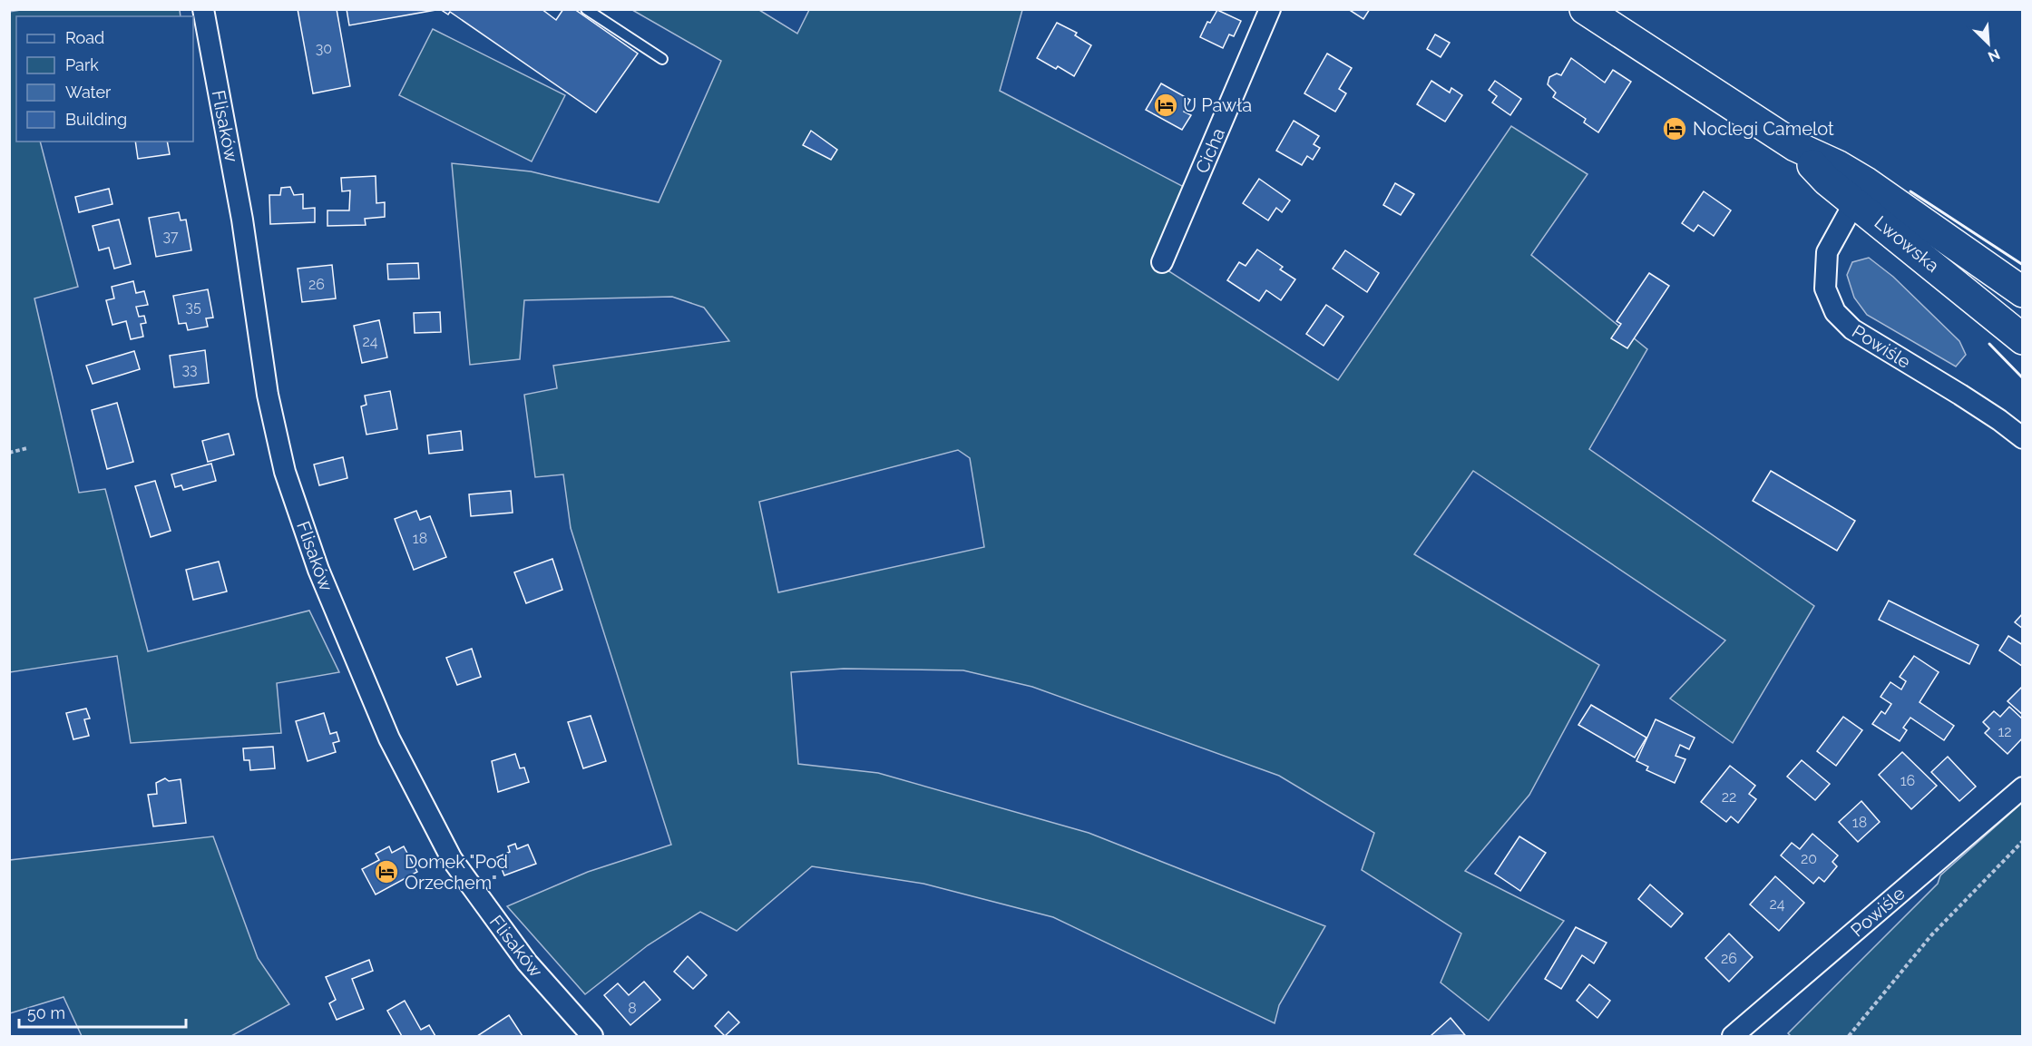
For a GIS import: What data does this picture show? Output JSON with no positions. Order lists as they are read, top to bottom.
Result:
{
  "streets": {
    "main road": ["Lwowska"],
    "street": ["Flisaków", "Cicha", "Powiśle"]
  },
  "crossings": [
    ["Lwowska", "Powiśle"]
  ],
  "places": {
    "hotel": ["U Pawła", "Noclegi Camelot", "Domek \"Pod Orzechem\""]
  },
  "house_numbers": [
    "30",
    "37",
    "26",
    "35",
    "24",
    "33",
    "18",
    "12",
    "16",
    "22",
    "18",
    "20",
    "24",
    "26",
    "8"
  ],
  "legend": [
    "Road",
    "Park",
    "Water",
    "Building"
  ],
  "scale_bar": "50 m",
  "north": "bottom right"
}
